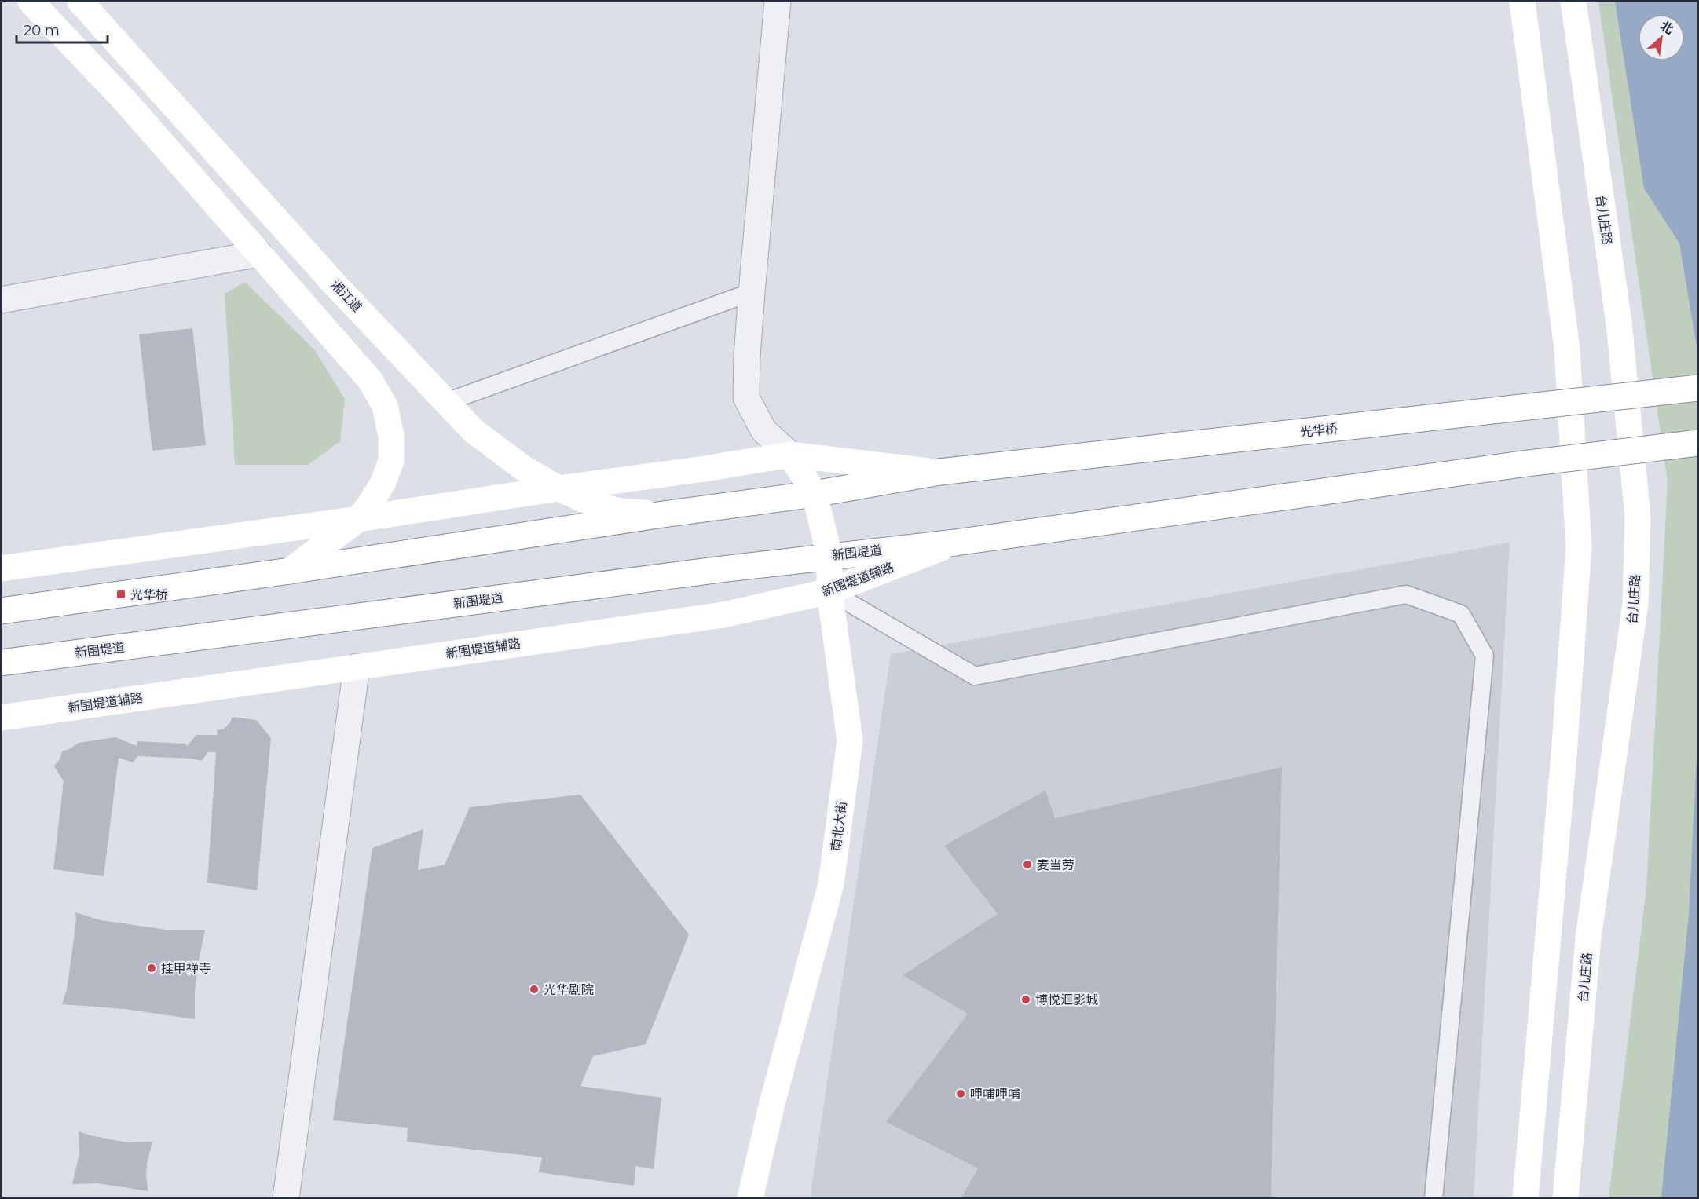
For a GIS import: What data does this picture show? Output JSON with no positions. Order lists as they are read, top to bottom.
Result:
{
  "streets": {
    "main road": [
      "台儿庄路",
      "湘江道",
      "光华桥",
      "新围堤道",
      "新围堤道辅路",
      "南北大街"
    ]
  },
  "crossings": [
    ["新围堤道", "新围堤道辅路"],
    ["新围堤道", "南北大街"],
    ["新围堤道辅路", "南北大街"]
  ],
  "places": {
    "transit": ["光华桥"],
    "other": [
      "麦当劳",
      "挂甲禅寺",
      "光华剧院",
      "博悦汇影城",
      "呷哺呷哺"
    ]
  },
  "scale_bar": "20 m",
  "north": "top right"
}
